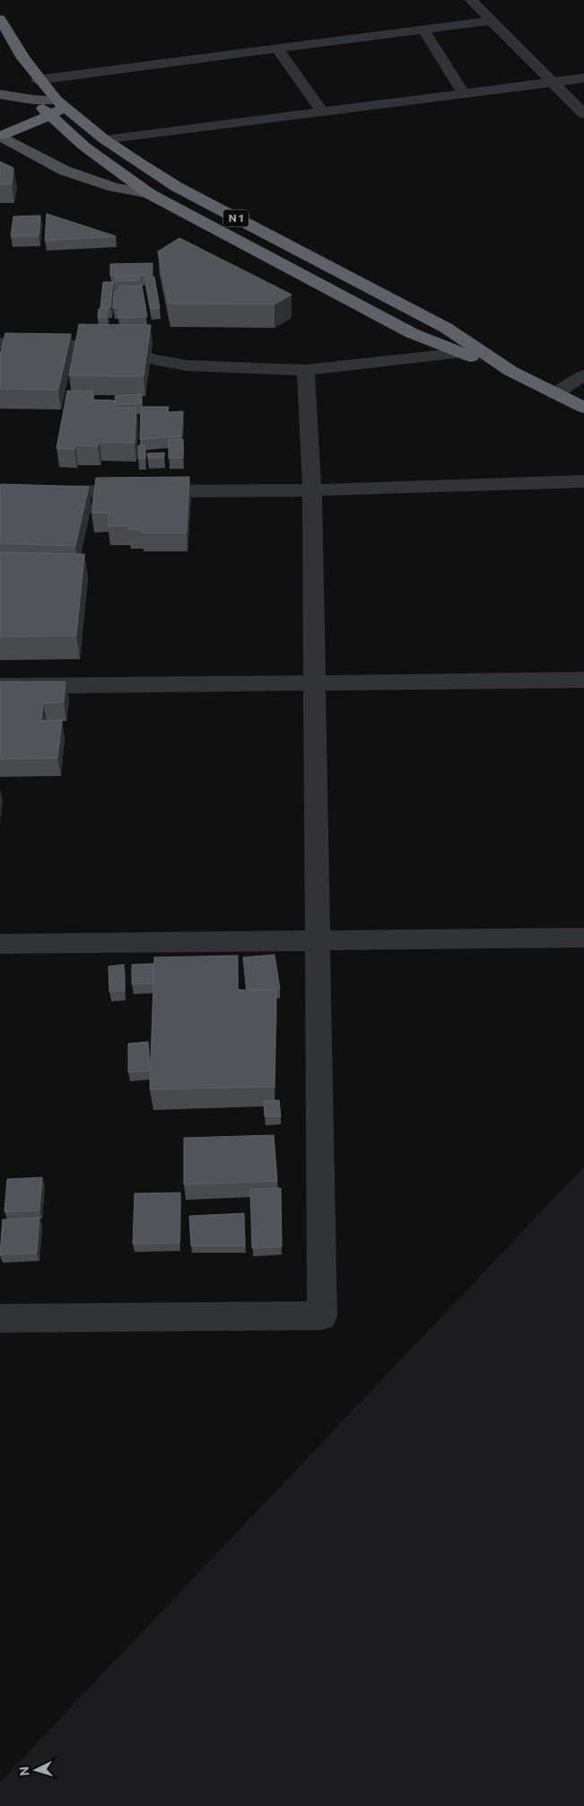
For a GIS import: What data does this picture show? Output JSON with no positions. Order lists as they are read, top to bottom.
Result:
{
  "streets": {
    "highway": ["N 1"]
  },
  "north": "left"
}
